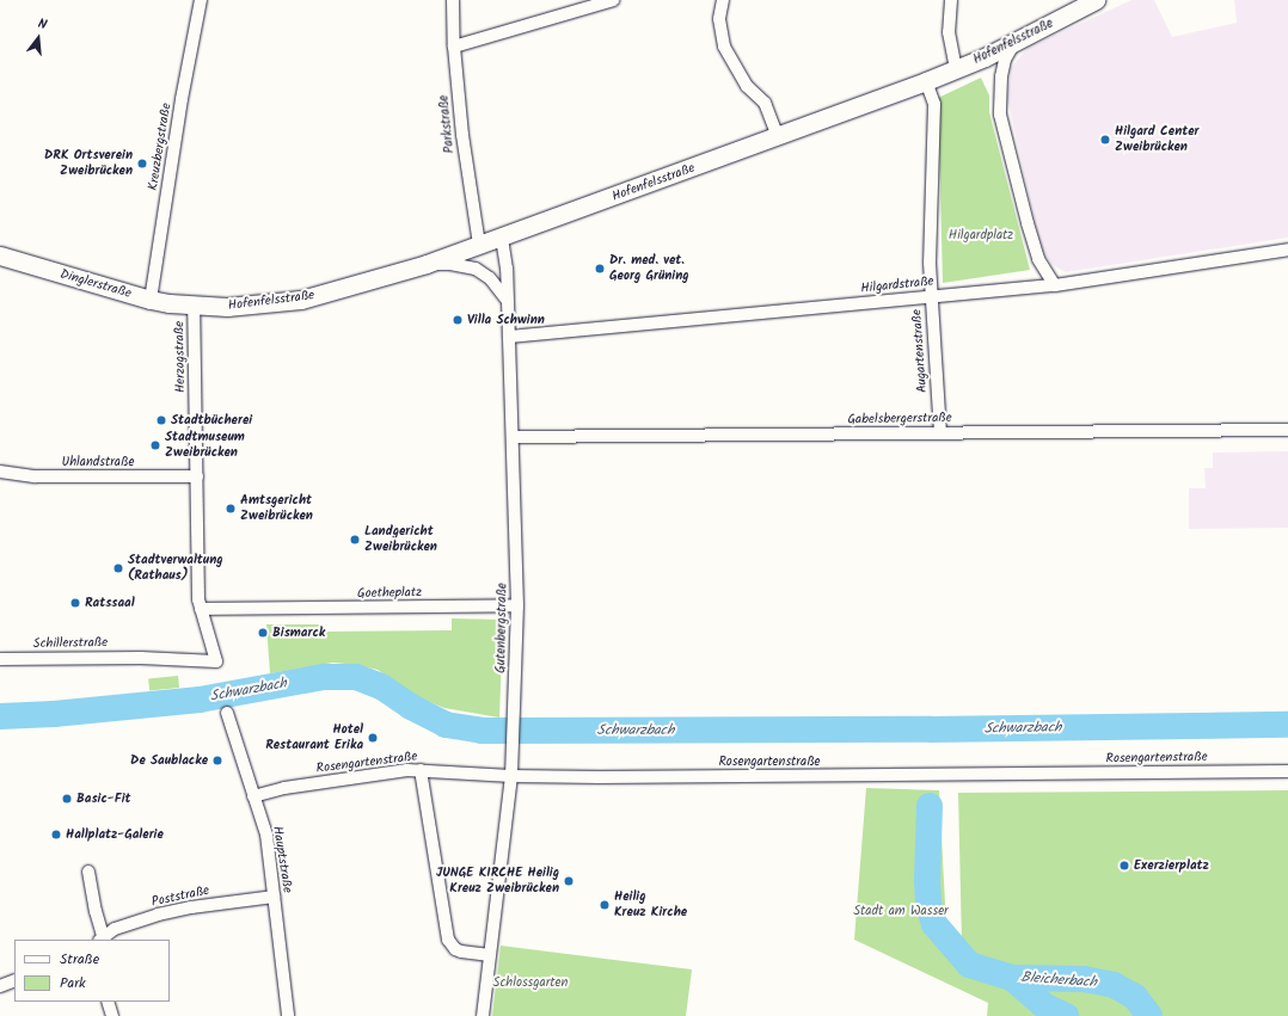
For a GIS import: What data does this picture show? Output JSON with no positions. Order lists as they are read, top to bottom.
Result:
{
  "streets": {
    "main road": ["Hofenfelsstraße", "Dinglerstraße"],
    "street": [
      "Parkstraße",
      "Kreuzbergstraße",
      "Hilgardstraße",
      "Augartenstraße",
      "Herzogstraße",
      "Gabelsbergerstraße",
      "Uhlandstraße",
      "Goetheplatz",
      "Gutenbergstraße",
      "Schillerstraße",
      "Rosengartenstraße",
      "Hauptstraße",
      "Poststraße"
    ]
  },
  "crossings": [
    ["Hofenfelsstraße", "Parkstraße"],
    ["Hofenfelsstraße", "Dinglerstraße"],
    ["Hofenfelsstraße", "Herzogstraße"],
    ["Hofenfelsstraße", "Gutenbergstraße"],
    ["Kreuzbergstraße", "Dinglerstraße"],
    ["Dinglerstraße", "Herzogstraße"],
    ["Hilgardstraße", "Augartenstraße"],
    ["Hilgardstraße", "Gutenbergstraße"],
    ["Augartenstraße", "Gabelsbergerstraße"],
    ["Herzogstraße", "Uhlandstraße"],
    ["Herzogstraße", "Goetheplatz"],
    ["Herzogstraße", "Schillerstraße"],
    ["Gabelsbergerstraße", "Gutenbergstraße"],
    ["Goetheplatz", "Gutenbergstraße"],
    ["Gutenbergstraße", "Rosengartenstraße"],
    ["Rosengartenstraße", "Hauptstraße"],
    ["Hauptstraße", "Poststraße"]
  ],
  "water": ["Schwarzbach", "Bleicherbach"],
  "parks": ["Hilgardplatz", "Stadt am Wasser", "Schlossgarten"],
  "places": [
    "Hilgard Center Zweibrücken",
    "DRK Ortsverein Zweibrücken",
    "Dr. med. vet. Georg Grüning",
    "Villa Schwinn",
    "Stadtbücherei",
    "Stadtmuseum Zweibrücken",
    "Amtsgericht Zweibrücken",
    "Landgericht Zweibrücken",
    "Stadtverwaltung (Rathaus)",
    "Ratssaal",
    "Bismarck",
    "Hotel Restaurant Erika",
    "De Saublacke",
    "Basic-Fit",
    "Hallplatz-Galerie",
    "Exerzierplatz",
    "JUNGE KIRCHE Heilig Kreuz Zweibrücken",
    "Heilig Kreuz Kirche"
  ],
  "legend": ["Straße", "Park"],
  "north": "top"
}
